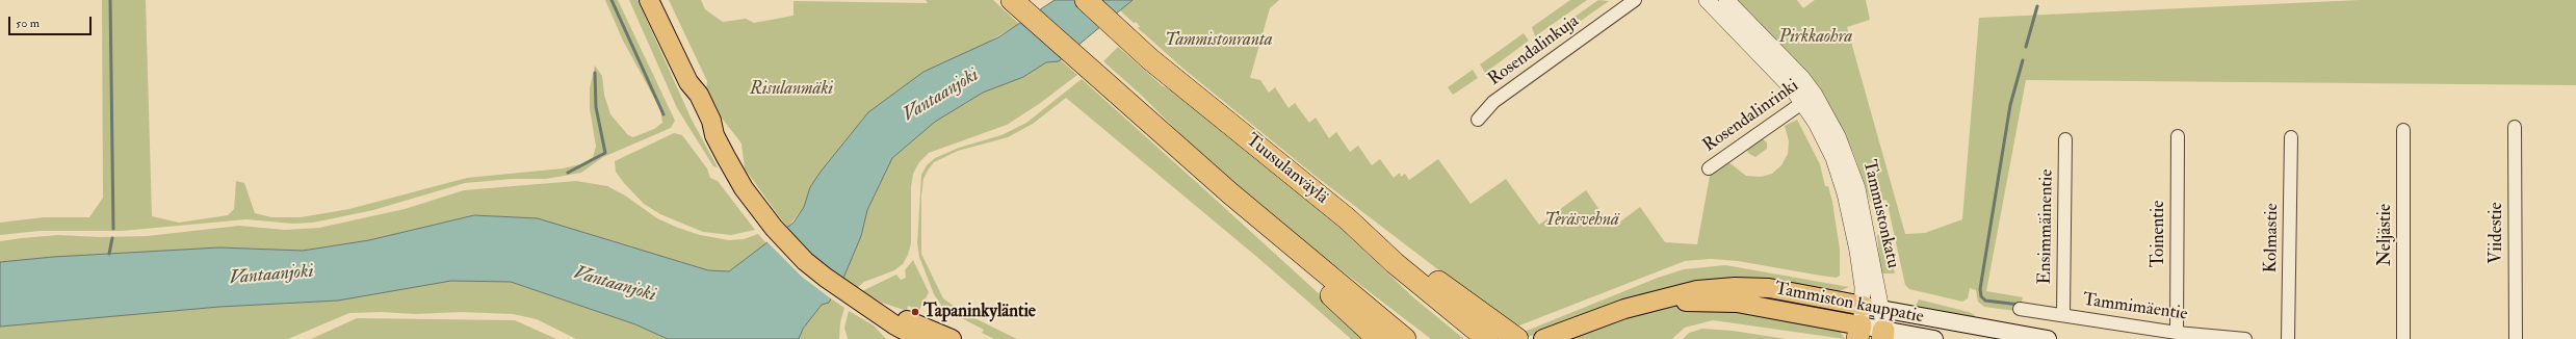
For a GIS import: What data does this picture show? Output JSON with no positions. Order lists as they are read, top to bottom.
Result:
{
  "streets": {
    "highway": ["Tuusulanväylä"],
    "main road": ["Tammiston kauppatie"],
    "street": [
      "Rosendalinkuja",
      "Rosendalinrinki",
      "Tammistonkatu",
      "Ensimmäinentie",
      "Viidestie",
      "Toinentie",
      "Neljästie",
      "Kolmastie",
      "Tammimäentie"
    ]
  },
  "crossings": [
    ["Rosendalinrinki", "Tammistonkatu"],
    ["Tammistonkatu", "Tammiston kauppatie"],
    ["Ensimmäinentie", "Tammimäentie"],
    ["Toinentie", "Tammimäentie"]
  ],
  "water": ["Vantaanjoki"],
  "parks": [
    "Pirkkaohra",
    "Tammistonranta",
    "Risulanmäki",
    "Teräsvehnä"
  ],
  "places": ["Tapaninkyläntie"],
  "scale_bar": "50 m"
}
